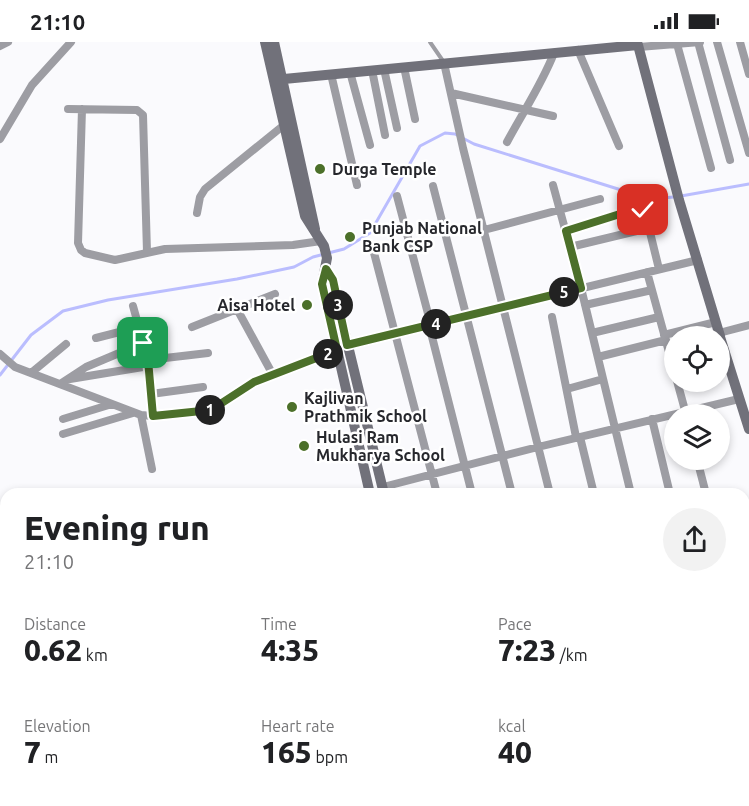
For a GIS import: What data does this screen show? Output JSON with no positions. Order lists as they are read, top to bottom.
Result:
{
  "places": [
    "Durga Temple",
    "Punjab National Bank CSP",
    "Aisa Hotel",
    "Kajlivan Prathmik School",
    "Hulasi Ram Mukharya School"
  ],
  "page": {
    "status": "21:10",
    "pins": [
      "5",
      "3",
      "4",
      "2",
      "1"
    ],
    "heading": ["Evening run", "21:10"],
    "stats": [
      ["Distance", "0.62 km"],
      ["Time", "4:35"],
      ["Pace", "7:23 /km"],
      ["Elevation", "7 m"],
      ["Heart rate", "165 bpm"],
      ["kcal", "40"]
    ]
  }
}
